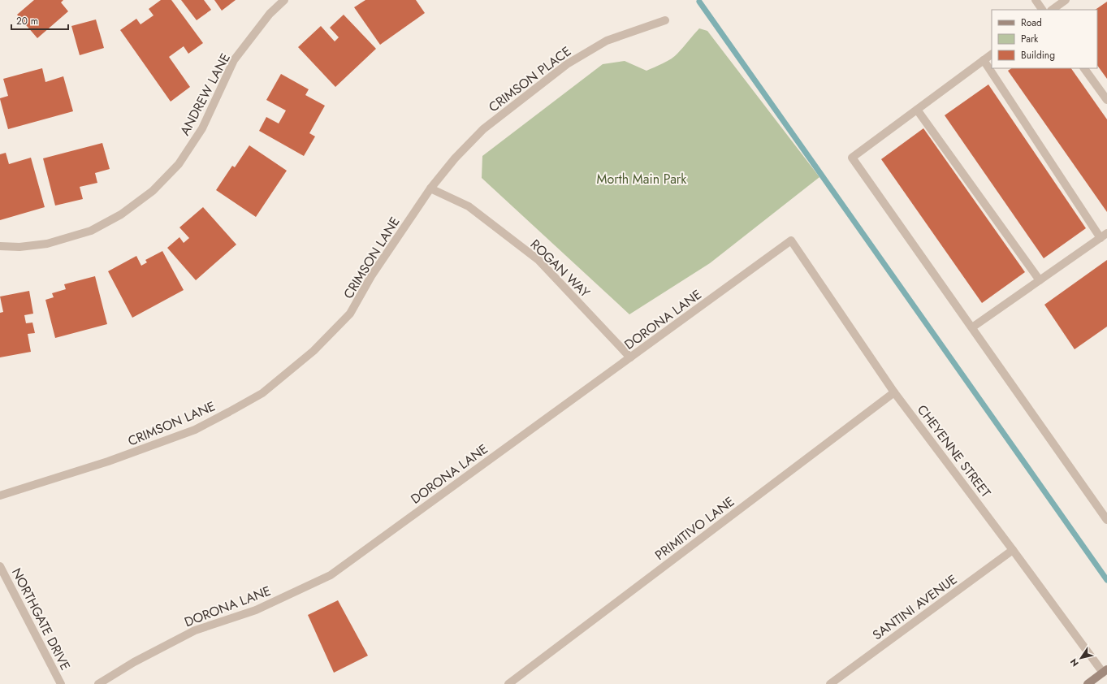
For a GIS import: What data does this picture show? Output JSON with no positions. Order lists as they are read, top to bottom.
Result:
{
  "streets": {
    "street": [
      "CRIMSON PLACE",
      "ANDREW LANE",
      "CRIMSON LANE",
      "ROGAN WAY",
      "DORONA LANE",
      "CHEYENNE STREET",
      "PRIMITIVO LANE",
      "SANTINI AVENUE",
      "NORTHGATE DRIVE"
    ]
  },
  "crossings": [
    ["CRIMSON PLACE", "CRIMSON LANE"],
    ["CRIMSON PLACE", "ROGAN WAY"],
    ["CRIMSON LANE", "ROGAN WAY"],
    ["ROGAN WAY", "DORONA LANE"],
    ["DORONA LANE", "CHEYENNE STREET"],
    ["CHEYENNE STREET", "PRIMITIVO LANE"],
    ["CHEYENNE STREET", "SANTINI AVENUE"]
  ],
  "parks": ["Morth Main Park"],
  "legend": ["Road", "Park", "Building"],
  "scale_bar": "20 m",
  "north": "bottom left"
}
